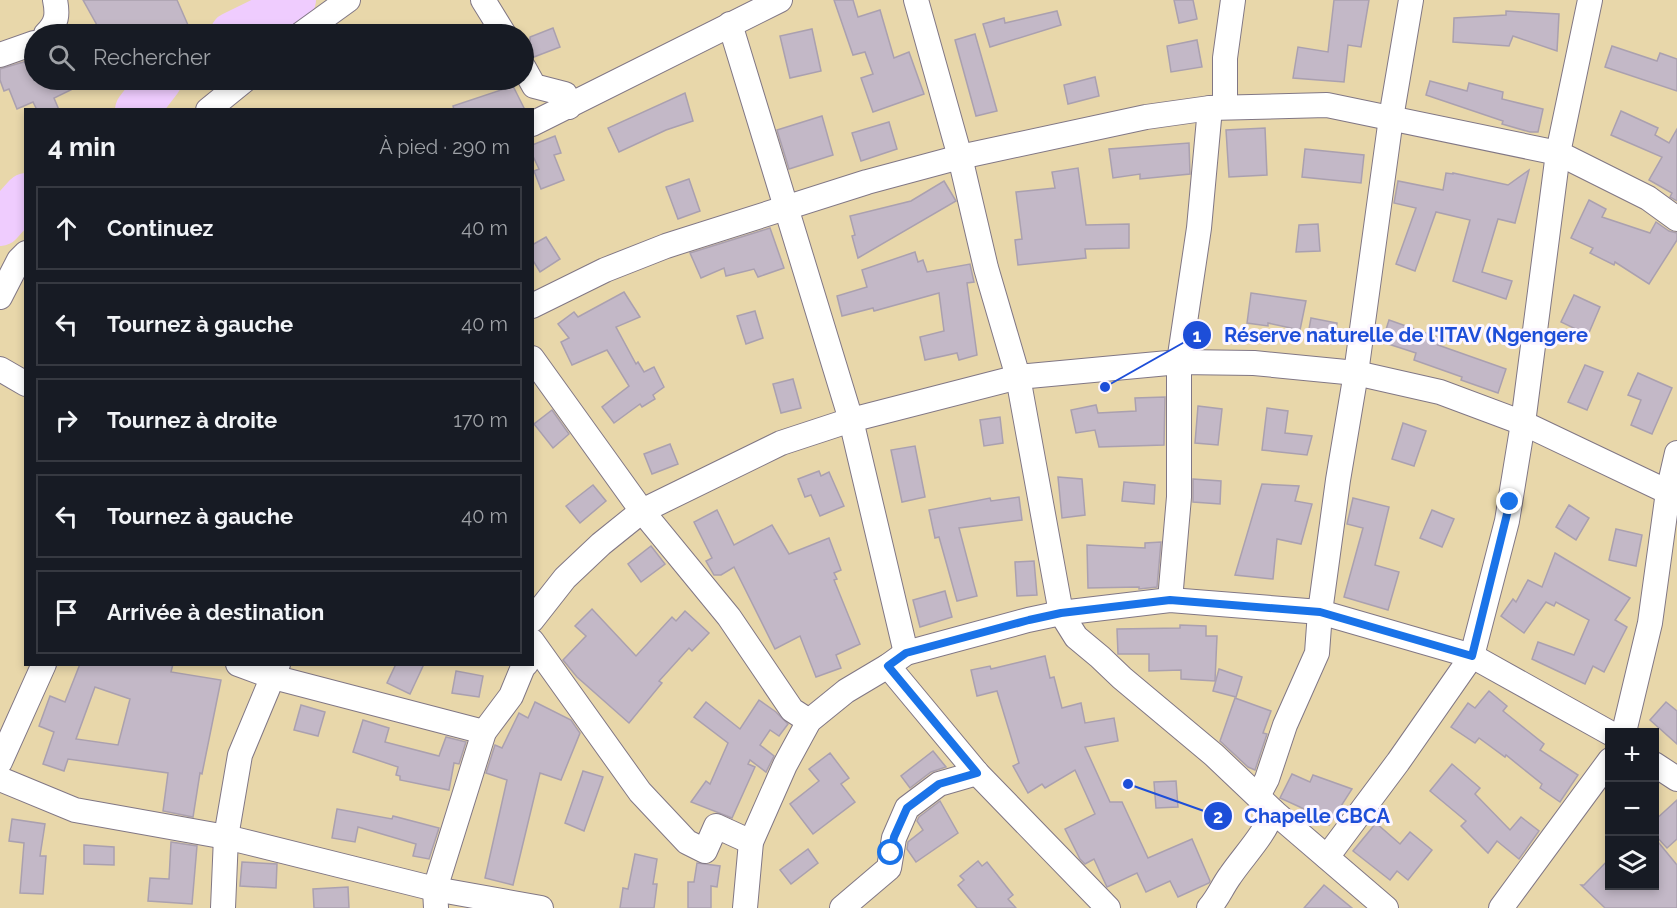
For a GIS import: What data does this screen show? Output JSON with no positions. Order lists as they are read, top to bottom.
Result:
{
  "places": ["Réserve naturelle de l'ITAV (Ngengere", "Chapelle CBCA"],
  "page": {
    "search": "Rechercher",
    "heading": ["4 min", "À pied · 290 m"],
    "list": [
      ["Continuez", "40 m"],
      ["Tournez à gauche", "40 m"],
      ["Tournez à droite", "170 m"],
      ["Tournez à gauche", "40 m"],
      "Arrivée à destination"
    ],
    "map_buttons": ["+", "−"]
  }
}
